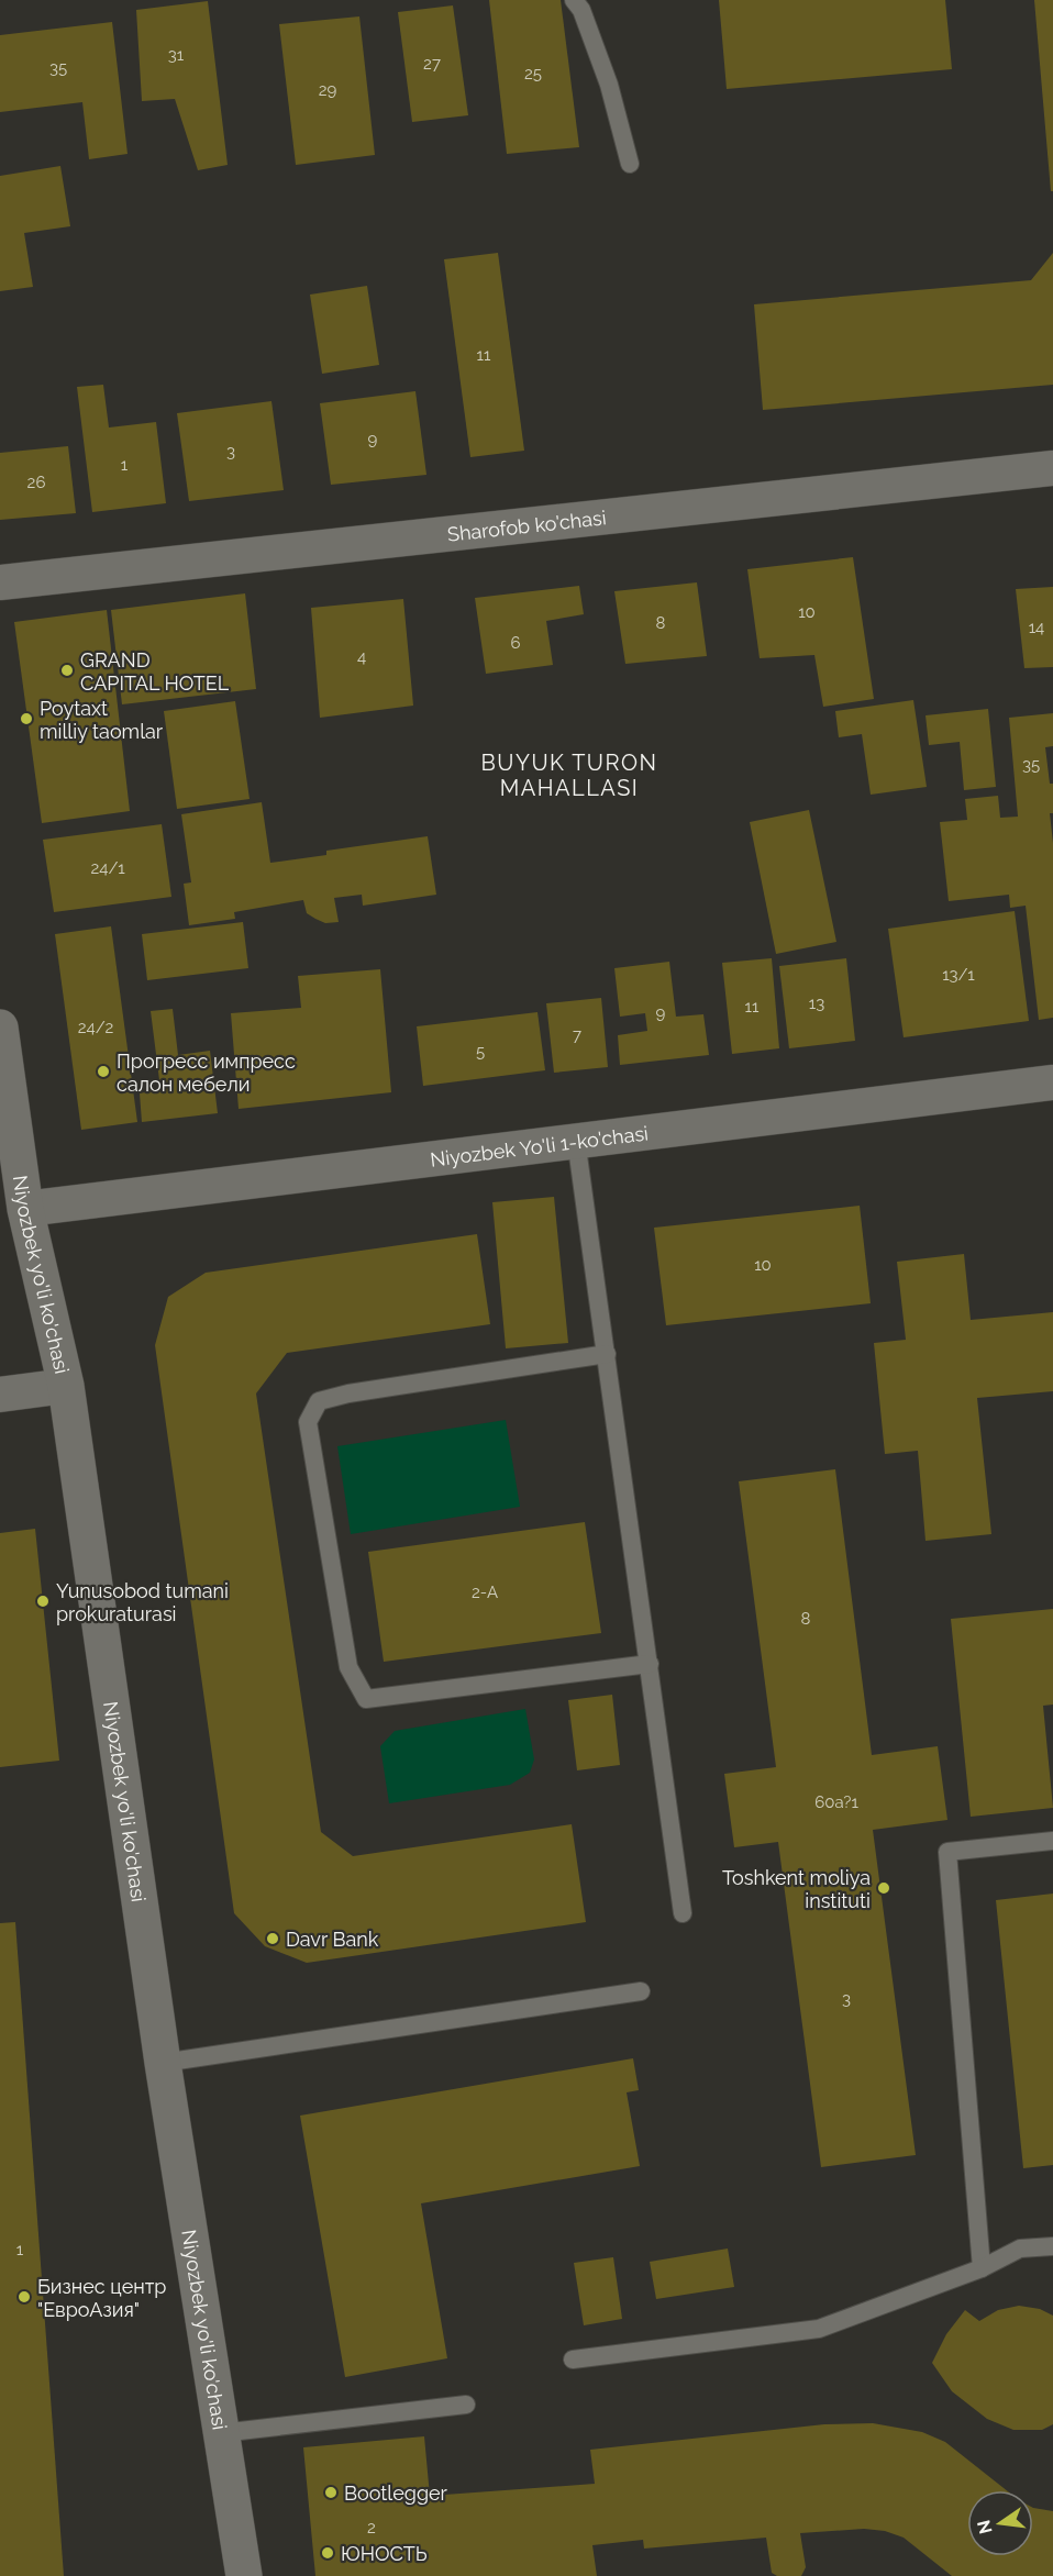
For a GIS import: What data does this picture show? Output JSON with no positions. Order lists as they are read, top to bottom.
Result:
{
  "streets": {
    "street": ["Sharofob ko'chasi", "Niyozbek Yo'li 1-ko'chasi", "Niyozbek yo'li ko'chasi"]
  },
  "crossings": [
    ["Niyozbek Yo'li 1-ko'chasi", "Niyozbek yo'li ko'chasi"]
  ],
  "districts": ["BUYUK TURON MAHALLASI"],
  "places": [
    "GRAND CAPITAL HOTEL",
    "Poytaxt milliy taomlar",
    "Прогресс импресс салон мебели",
    "Yunusobod tumani prokuraturasi",
    "Toshkent moliya instituti",
    "Davr Bank",
    "Бизнес центр \"ЕвроАзия\"",
    "Bootlegger",
    "ЮНОСТЬ"
  ],
  "house_numbers": [
    "31",
    "27",
    "35",
    "25",
    "29",
    "11",
    "9",
    "3",
    "1",
    "26",
    "10",
    "8",
    "14",
    "6",
    "4",
    "35",
    "24/1",
    "13/1",
    "13",
    "11",
    "9",
    "24/2",
    "7",
    "5",
    "10",
    "2-A",
    "8",
    "60a?1",
    "3",
    "1",
    "2"
  ],
  "north": "left"
}
